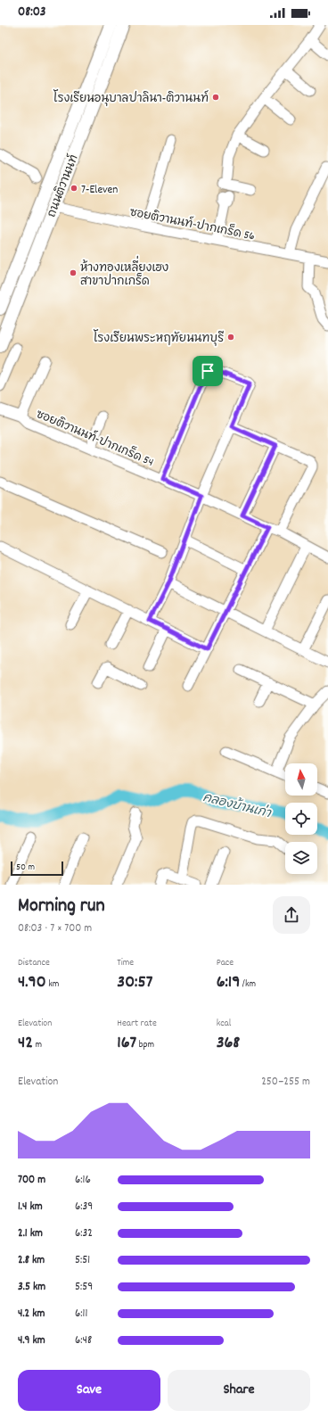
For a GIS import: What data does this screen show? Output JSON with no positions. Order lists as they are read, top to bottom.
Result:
{
  "streets": {
    "main road": ["ถนนติวานนท์"],
    "street": ["ซอยติวานนท์-ปากเกร็ด 56", "ซอยติวานนท์-ปากเกร็ด 54"]
  },
  "crossings": [
    ["ถนนติวานนท์", "ซอยติวานนท์-ปากเกร็ด 56"]
  ],
  "water": ["คลองบ้านเก่า"],
  "places": [
    "โรงเรียนอนุบาลปาลินา-ติวานนท์",
    "7-Eleven",
    "ห้างทองเหลี่ยงเฮง สาขาปากเกร็ด",
    "โรงเรียนพระหฤทัยนนทบุรี"
  ],
  "scale_bar": "50 m",
  "north": "top",
  "page": {
    "status": "08:03",
    "scale": "50 m",
    "heading": ["Morning run", "08:03 · 7 × 700 m"],
    "stats": [
      ["Distance", "4.90 km"],
      ["Time", "30:57"],
      ["Pace", "6:19 /km"],
      ["Elevation", "42 m"],
      ["Heart rate", "167 bpm"],
      ["kcal", "368"]
    ],
    "chart": ["Elevation", "250–255 m"],
    "list": [
      {
        "name": "700 m",
        "note": "6:16"
      },
      {
        "name": "1.4 km",
        "note": "6:39"
      },
      {
        "name": "2.1 km",
        "note": "6:32"
      },
      {
        "name": "2.8 km",
        "note": "5:51"
      },
      {
        "name": "3.5 km",
        "note": "5:59"
      },
      {
        "name": "4.2 km",
        "note": "6:11"
      },
      {
        "name": "4.9 km",
        "note": "6:48"
      }
    ],
    "buttons": ["Save", "Share"]
  }
}
